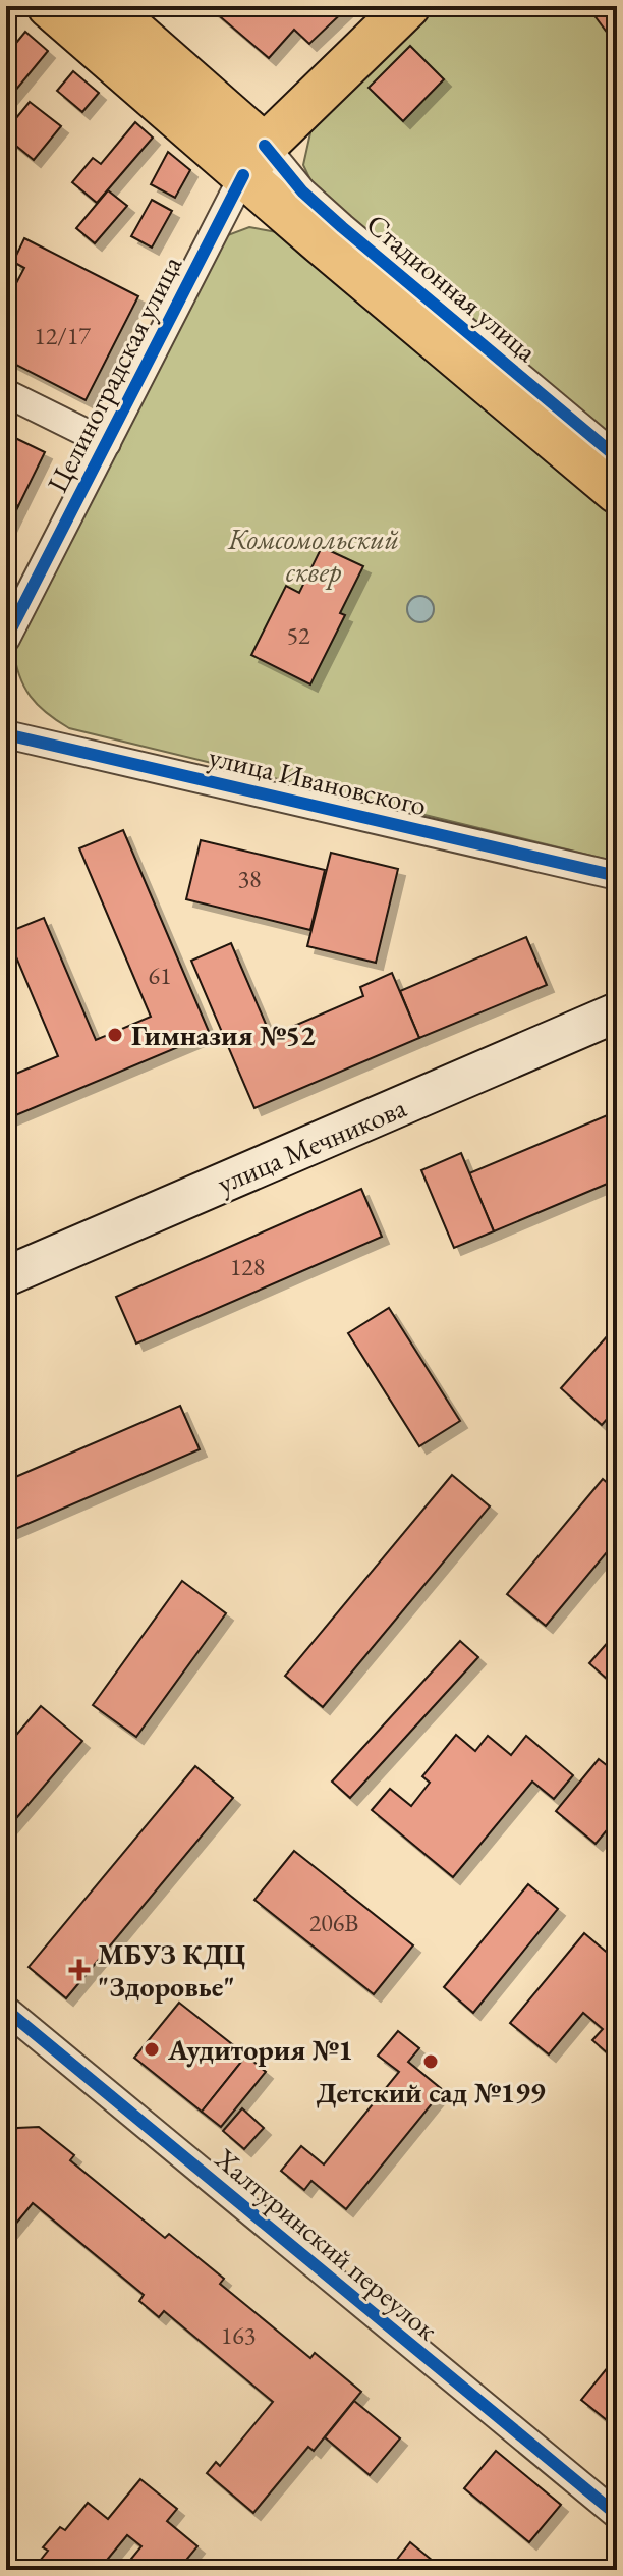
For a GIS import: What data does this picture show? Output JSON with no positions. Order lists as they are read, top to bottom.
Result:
{
  "streets": {
    "main road": ["Стадионная улица", "Целиноградская улица", "улица Мечникова"],
    "street": ["улица Ивановского", "Халтуринский переулок"]
  },
  "crossings": [
    ["Стадионная улица", "Целиноградская улица"]
  ],
  "parks": ["Комсомольский сквер"],
  "places": {
    "other": ["Гимназия №52", "Аудитория №1", "Детский сад №199"],
    "health": ["МБУЗ КДЦ \"Здоровье\""]
  },
  "house_numbers": [
    "12/17",
    "52",
    "38",
    "61",
    "128",
    "206В",
    "163"
  ]
}
